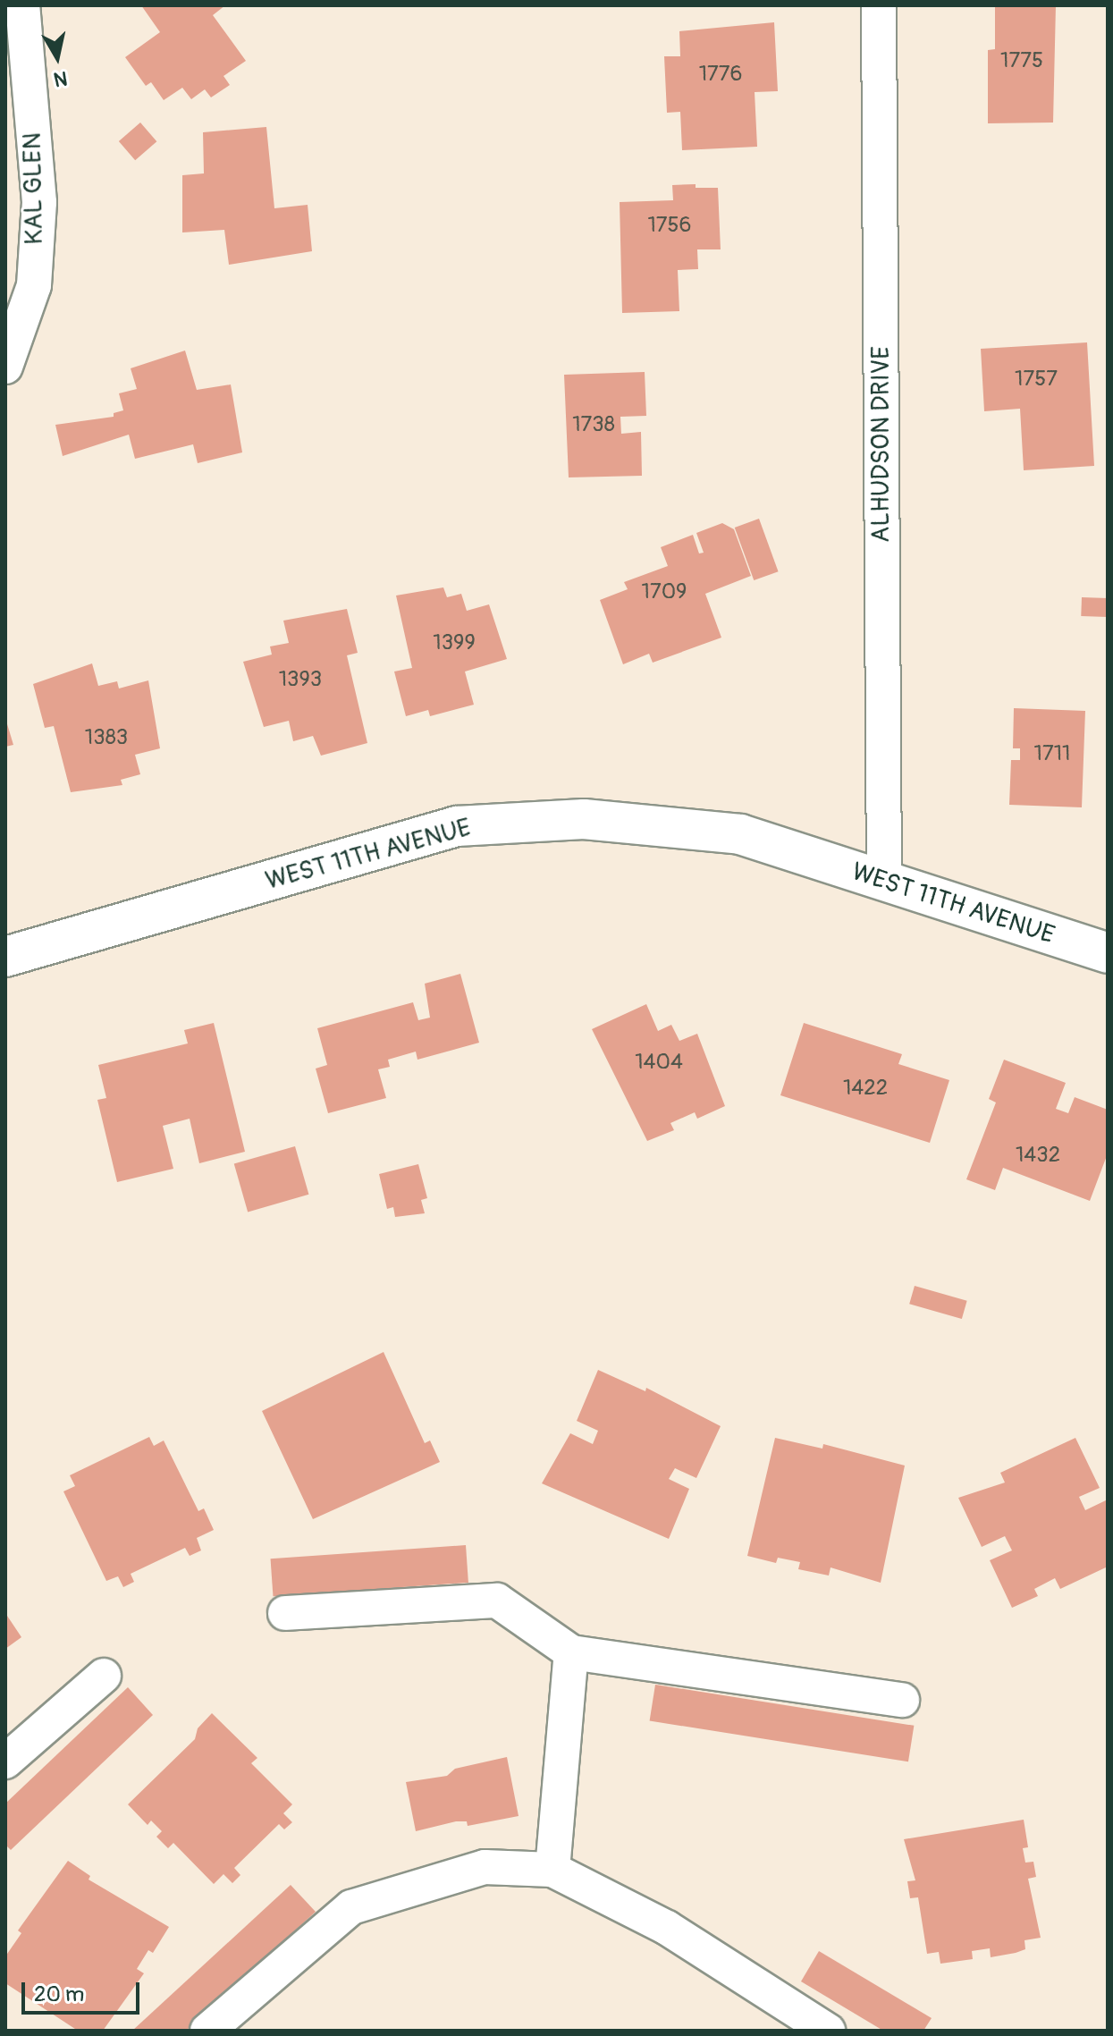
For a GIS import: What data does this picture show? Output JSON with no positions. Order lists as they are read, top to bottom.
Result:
{
  "streets": {
    "street": ["KAL GLEN", "ALHUDSON DRIVE", "WEST 11TH AVENUE"]
  },
  "crossings": [
    ["ALHUDSON DRIVE", "WEST 11TH AVENUE"]
  ],
  "house_numbers": [
    "1775",
    "1776",
    "1756",
    "1757",
    "1738",
    "1709",
    "1399",
    "1393",
    "1383",
    "1711",
    "1404",
    "1422",
    "1432"
  ],
  "scale_bar": "20 m",
  "north": "bottom"
}
